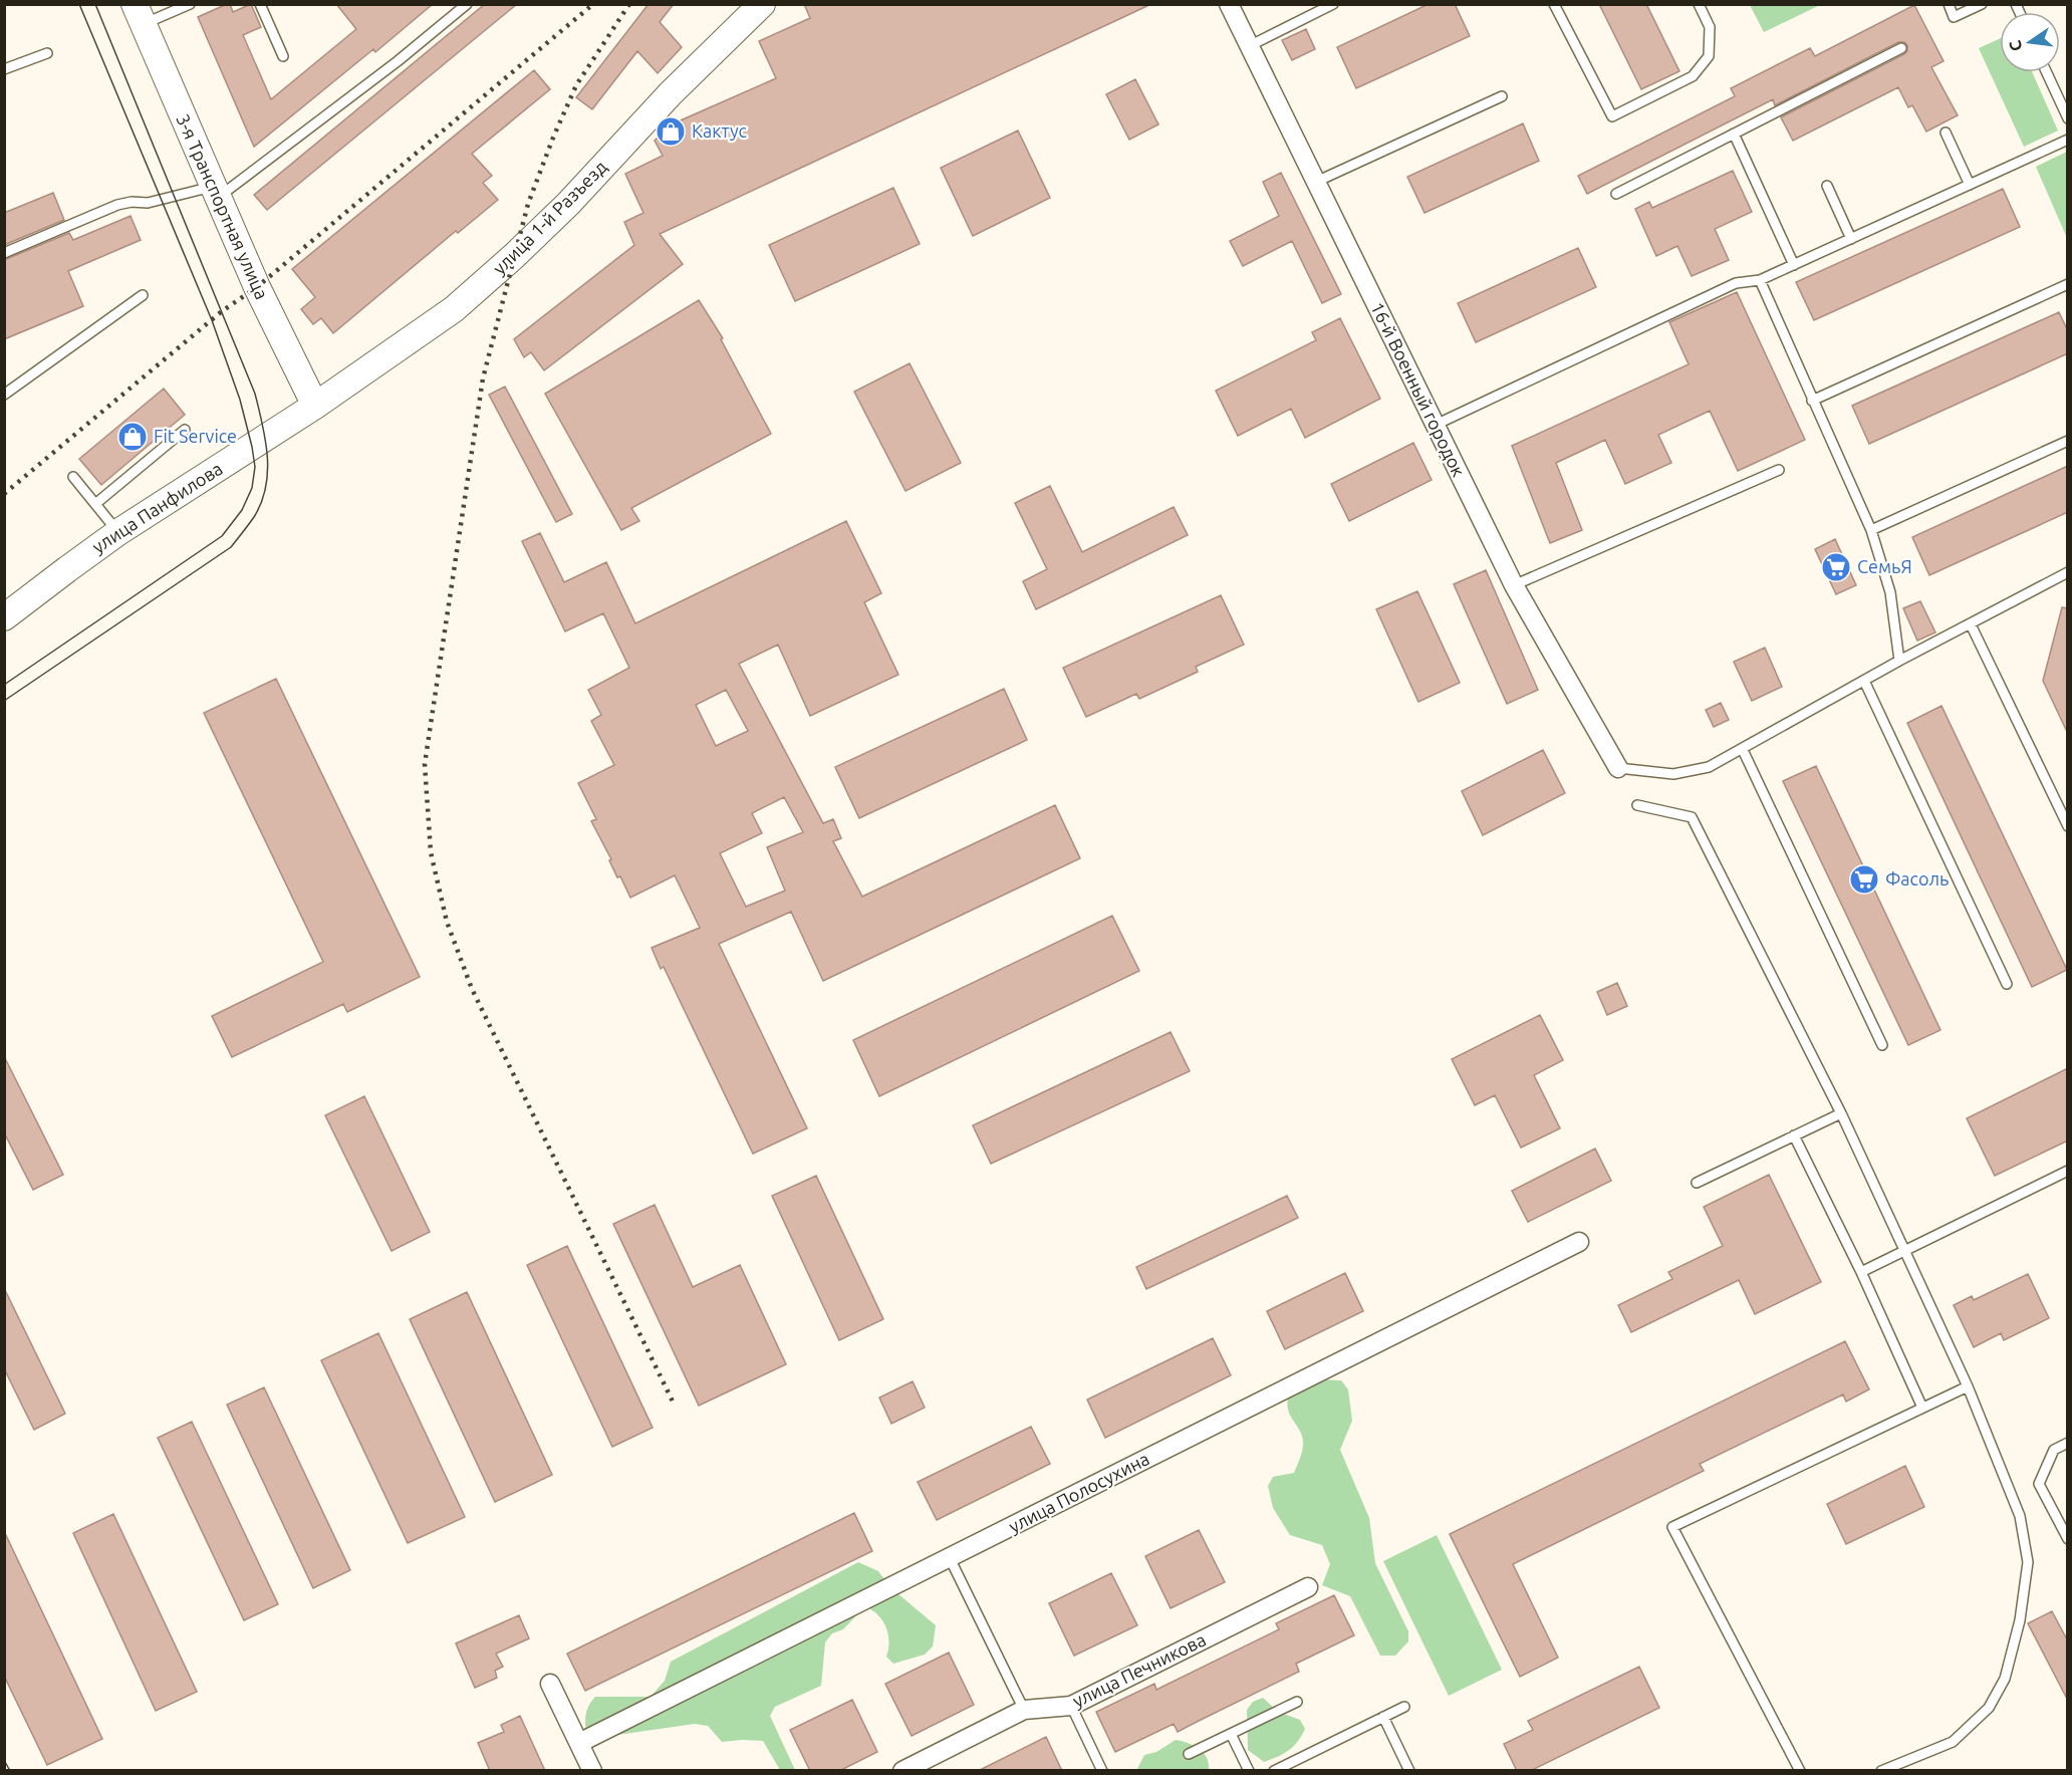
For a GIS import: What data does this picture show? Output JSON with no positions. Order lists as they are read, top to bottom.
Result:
{
  "streets": {
    "main road": ["3-я Транспортная улица", "улица 1-й Разъезд", "улица Панфилова"],
    "street": ["16-й Военный городок", "улица Полосухина", "улица Печникова"]
  },
  "crossings": [
    ["3-я Транспортная улица", "улица 1-й Разъезд"],
    ["3-я Транспортная улица", "улица Панфилова"],
    ["улица 1-й Разъезд", "улица Панфилова"]
  ],
  "places": {
    "shop": ["Кактус", "Fit Service"],
    "supermarket": ["СемьЯ", "Фасоль"]
  },
  "north": "left"
}
